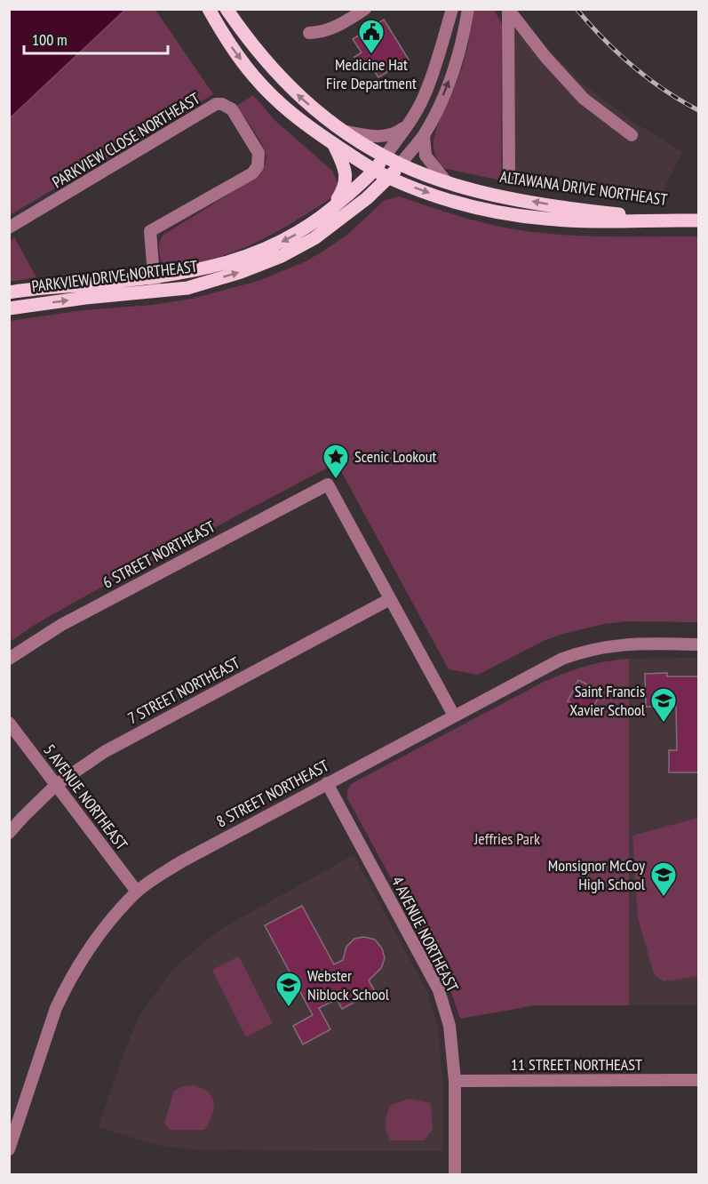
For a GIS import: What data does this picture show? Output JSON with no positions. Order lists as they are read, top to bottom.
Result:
{
  "streets": {
    "main road": ["ALTAWANA DRIVE NORTHEAST", "PARKVIEW DRIVE NORTHEAST"],
    "street": [
      "PARKVIEW CLOSE NORTHEAST",
      "6 STREET NORTHEAST",
      "7 STREET NORTHEAST",
      "8 STREET NORTHEAST",
      "5 AVENUE NORTHEAST",
      "4 AVENUE NORTHEAST",
      "11 STREET NORTHEAST"
    ]
  },
  "crossings": [
    ["PARKVIEW CLOSE NORTHEAST", "PARKVIEW DRIVE NORTHEAST"],
    ["ALTAWANA DRIVE NORTHEAST", "PARKVIEW DRIVE NORTHEAST"],
    ["6 STREET NORTHEAST", "7 STREET NORTHEAST"],
    ["7 STREET NORTHEAST", "5 AVENUE NORTHEAST"],
    ["8 STREET NORTHEAST", "5 AVENUE NORTHEAST"],
    ["8 STREET NORTHEAST", "4 AVENUE NORTHEAST"],
    ["4 AVENUE NORTHEAST", "11 STREET NORTHEAST"]
  ],
  "parks": ["Jeffries Park"],
  "places": {
    "public building": ["Medicine Hat Fire Department"],
    "place": ["Scenic Lookout"],
    "school or university": ["Saint Francis Xavier School", "Monsignor McCoy High School", "Webster Niblock School"]
  },
  "scale_bar": "100 m"
}
